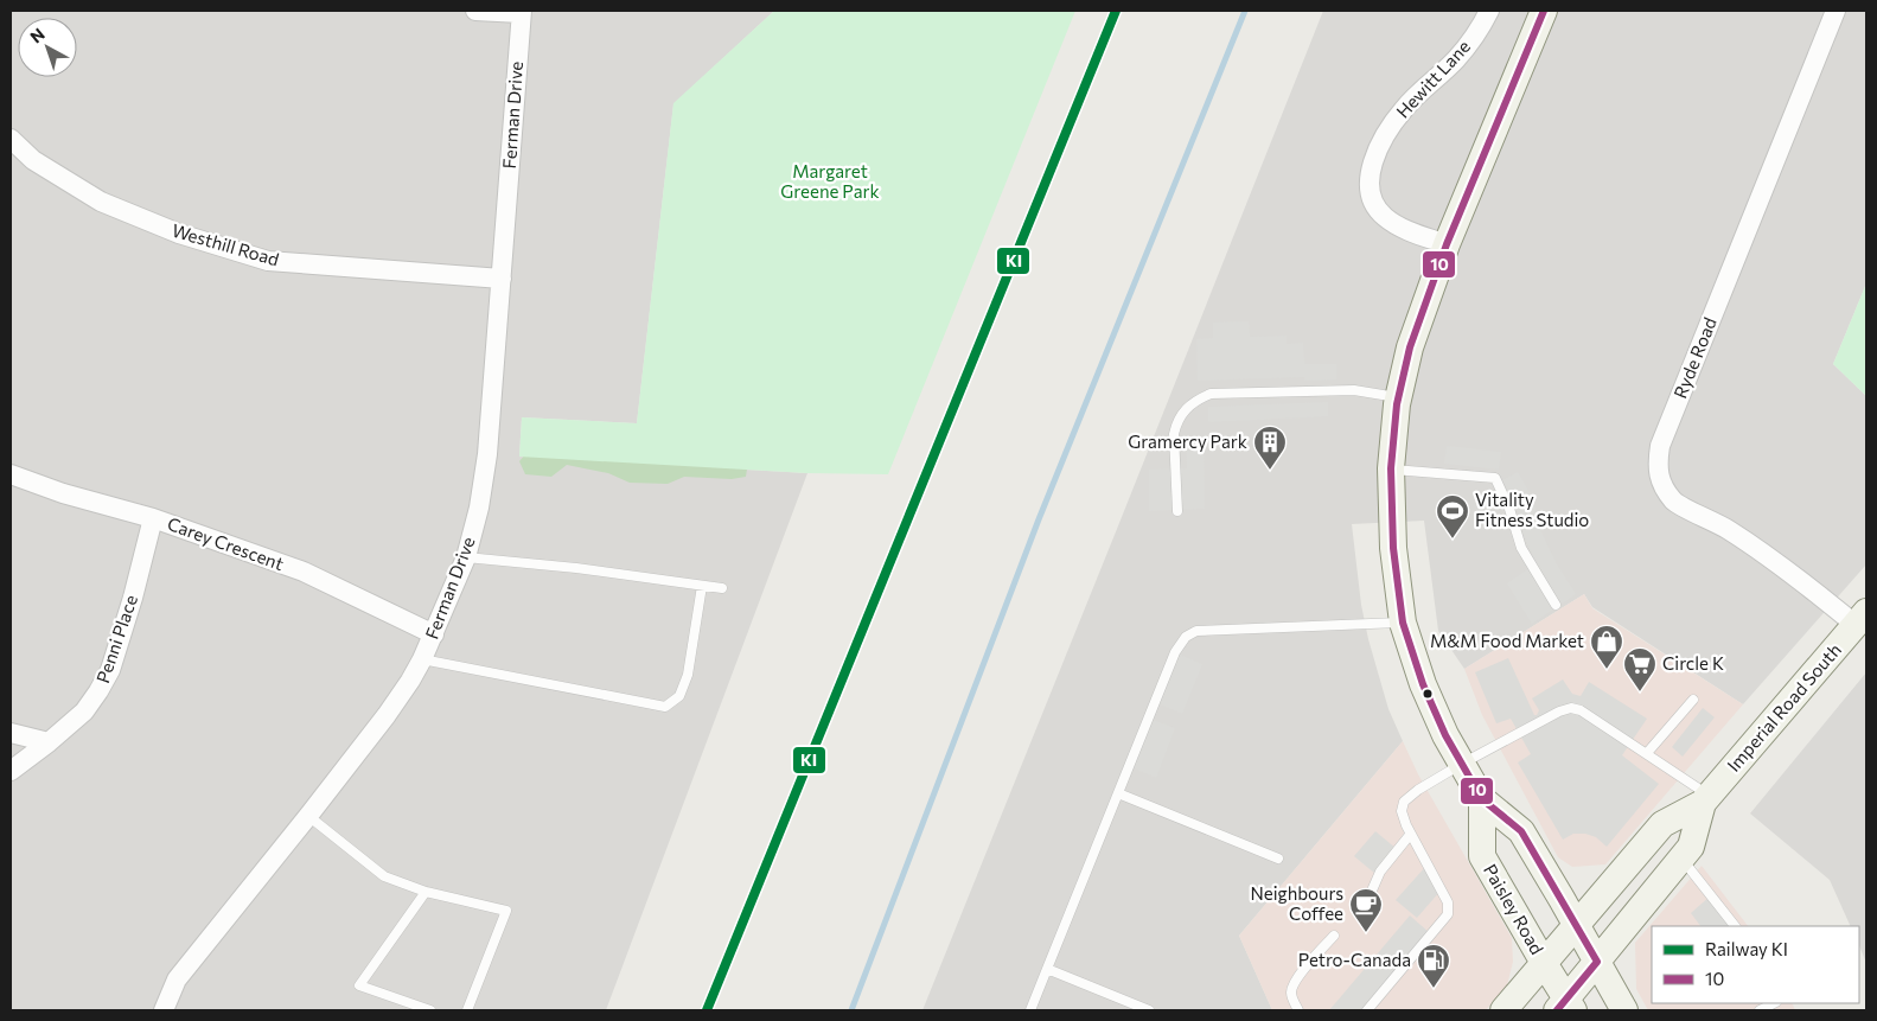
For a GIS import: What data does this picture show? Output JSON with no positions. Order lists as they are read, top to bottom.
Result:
{
  "streets": {
    "main road": ["Imperial Road South", "Paisley Road"],
    "street": [
      "Hewitt Lane",
      "Ferman Drive",
      "Westhill Road",
      "Ryde Road",
      "Carey Crescent",
      "Penni Place"
    ]
  },
  "crossings": [
    ["Hewitt Lane", "Paisley Road"],
    ["Ferman Drive", "Westhill Road"],
    ["Ferman Drive", "Carey Crescent"],
    ["Ryde Road", "Imperial Road South"],
    ["Carey Crescent", "Penni Place"],
    ["Imperial Road South", "Paisley Road"]
  ],
  "parks": ["Margaret Greene Park"],
  "places": {
    "building": ["Gramercy Park"],
    "sports": ["Vitality Fitness Studio"],
    "shop": ["M&M Food Market"],
    "supermarket": ["Circle K"],
    "cafe": ["Neighbours Coffee"],
    "fuel station": ["Petro-Canada"]
  },
  "lines": ["rail line KI", "transit line 10"],
  "legend": ["Railway KI", "10"],
  "north": "top left"
}
